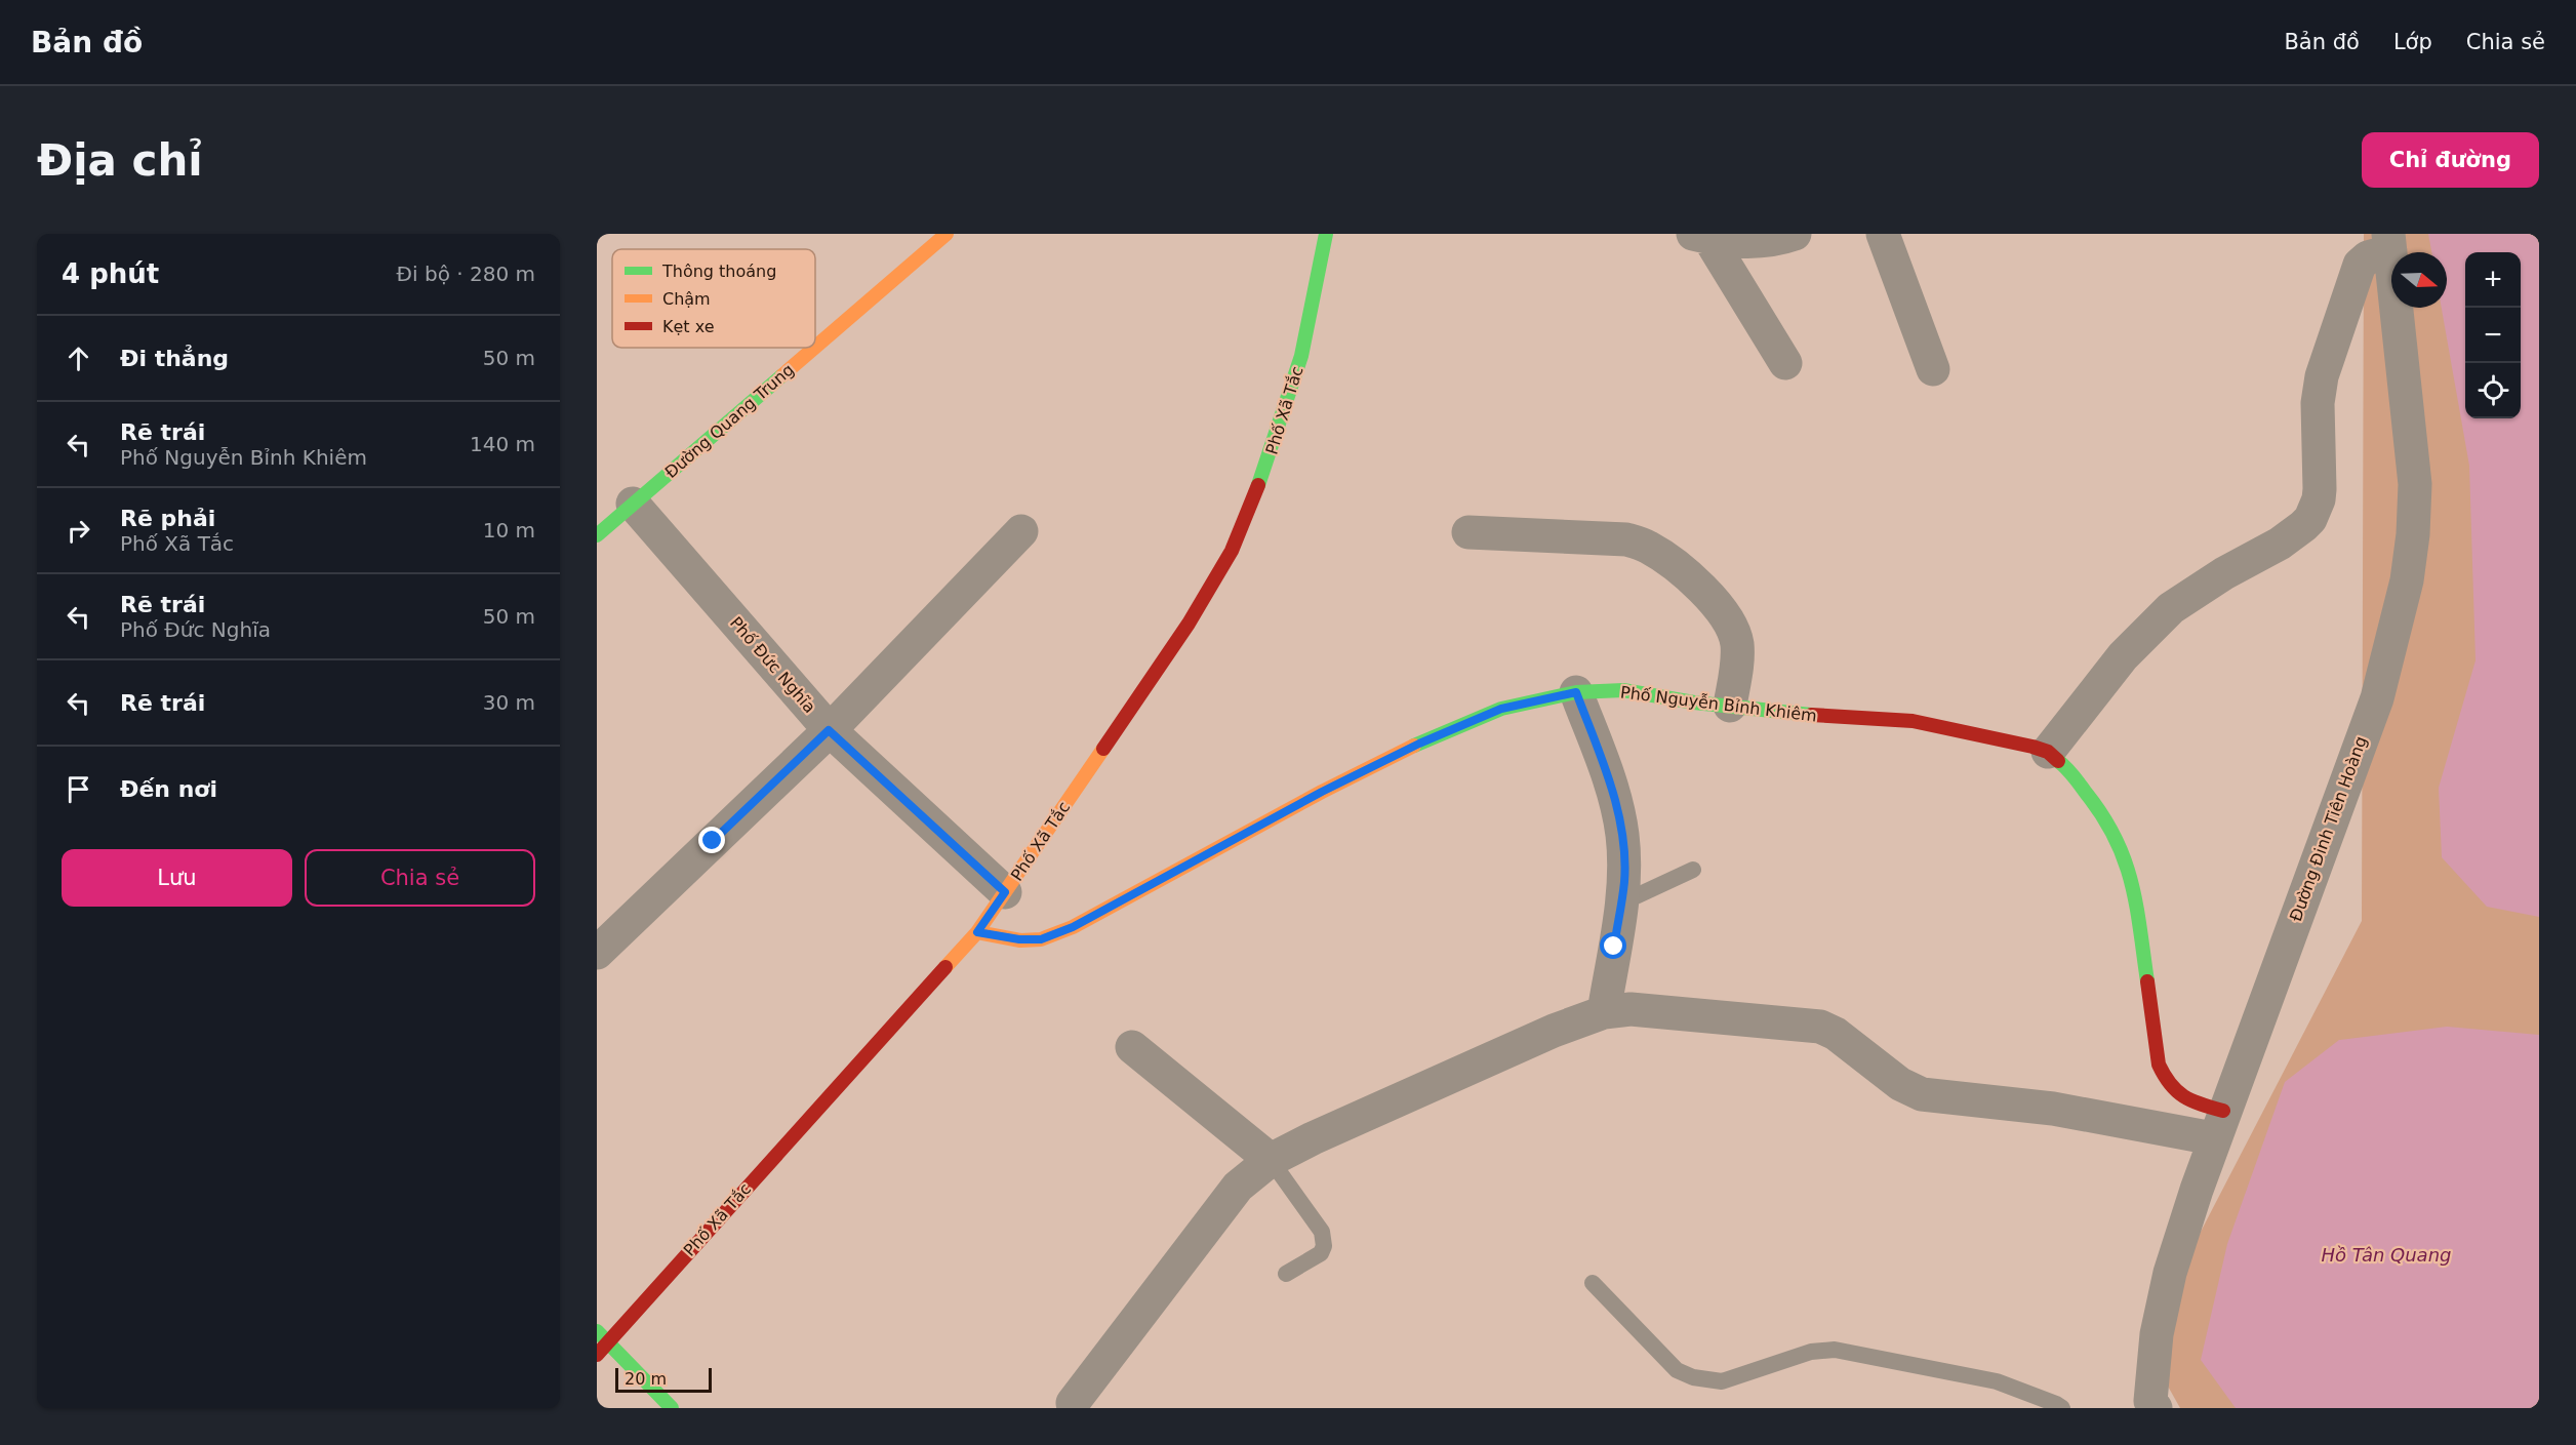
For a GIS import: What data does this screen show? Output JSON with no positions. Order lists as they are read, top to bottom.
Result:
{
  "streets": {
    "main road": ["Phố Xã Tắc", "Đường Quang Trung", "Phố Nguyễn Bỉnh Khiêm"],
    "street": ["Phố Đức Nghĩa", "Đường Đinh Tiên Hoàng"]
  },
  "crossings": [
    ["Phố Xã Tắc", "Phố Đức Nghĩa"],
    ["Phố Xã Tắc", "Phố Nguyễn Bỉnh Khiêm"],
    ["Đường Quang Trung", "Phố Đức Nghĩa"],
    ["Phố Nguyễn Bỉnh Khiêm", "Đường Đinh Tiên Hoàng"]
  ],
  "water": ["Hồ Tân Quang"],
  "legend": ["Thông thoáng", "Chậm", "Kẹt xe"],
  "scale_bar": "20 m",
  "north": "right",
  "page": {
    "header": "Bản đồ",
    "nav": ["Bản đồ", "Lớp", "Chia sẻ"],
    "buttons": [
      "Chỉ đường",
      ["Lưu", "Chia sẻ"]
    ],
    "title": "Địa chỉ",
    "heading": ["4 phút", "Đi bộ · 280 m"],
    "map_buttons": ["+", "−"],
    "list": [
      ["Đi thẳng", "50 m"],
      ["Rẽ trái", "Phố Nguyễn Bỉnh Khiêm", "140 m"],
      ["Rẽ phải", "Phố Xã Tắc", "10 m"],
      ["Rẽ trái", "Phố Đức Nghĩa", "50 m"],
      ["Rẽ trái", "30 m"],
      "Đến nơi"
    ],
    "scale": "20 m"
  }
}
